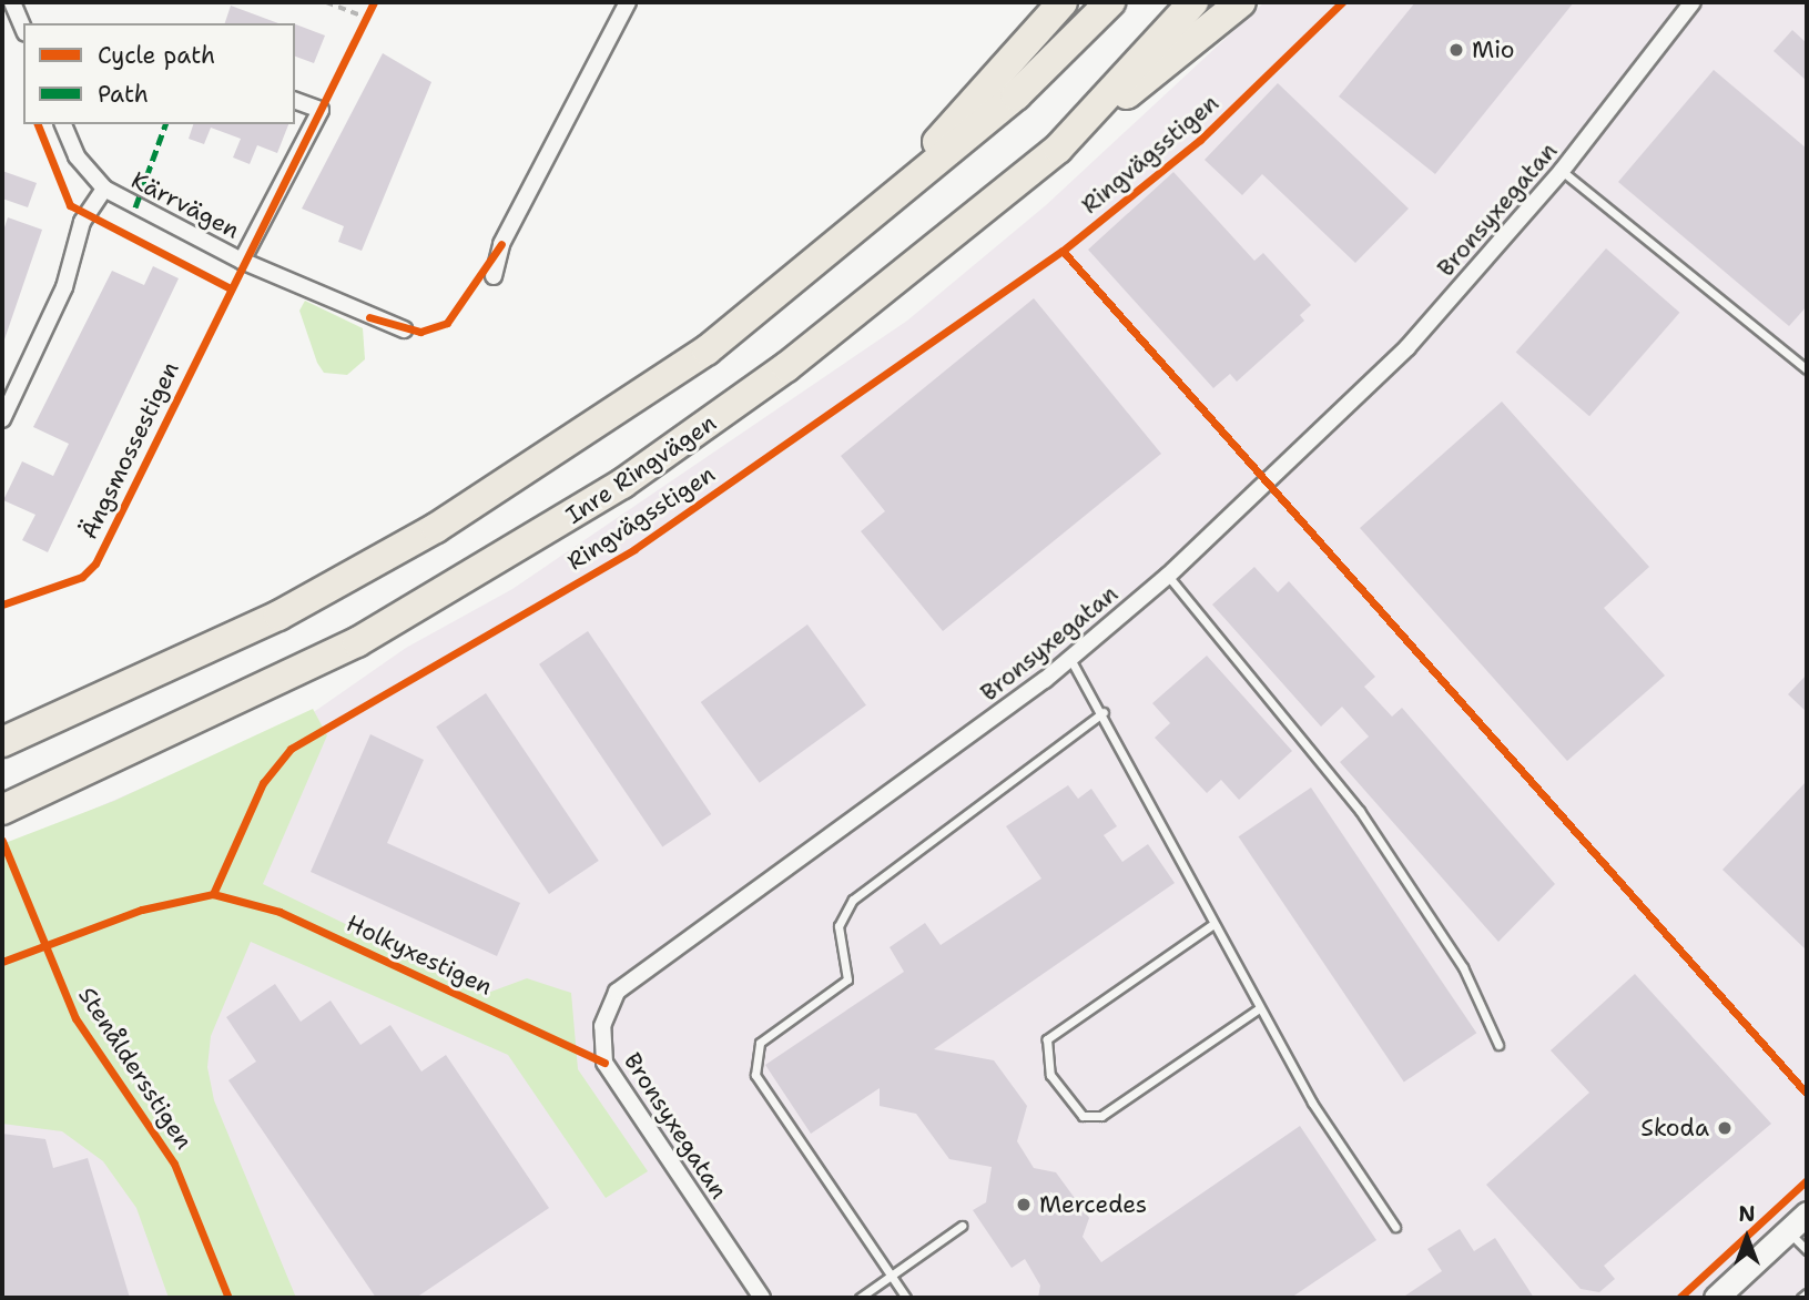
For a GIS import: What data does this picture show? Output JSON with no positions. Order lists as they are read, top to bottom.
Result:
{
  "streets": {
    "highway": ["Inre Ringvägen"],
    "street": ["Kärrvägen", "Bronsyxegatan"],
    "cycle path": [
      "Ringvägsstigen",
      "Ängsmossestigen",
      "Holkyxestigen",
      "Stenåldersstigen"
    ]
  },
  "places": ["Mio", "Skoda", "Mercedes"],
  "legend": ["Cycle path", "Path"],
  "north": "top"
}
